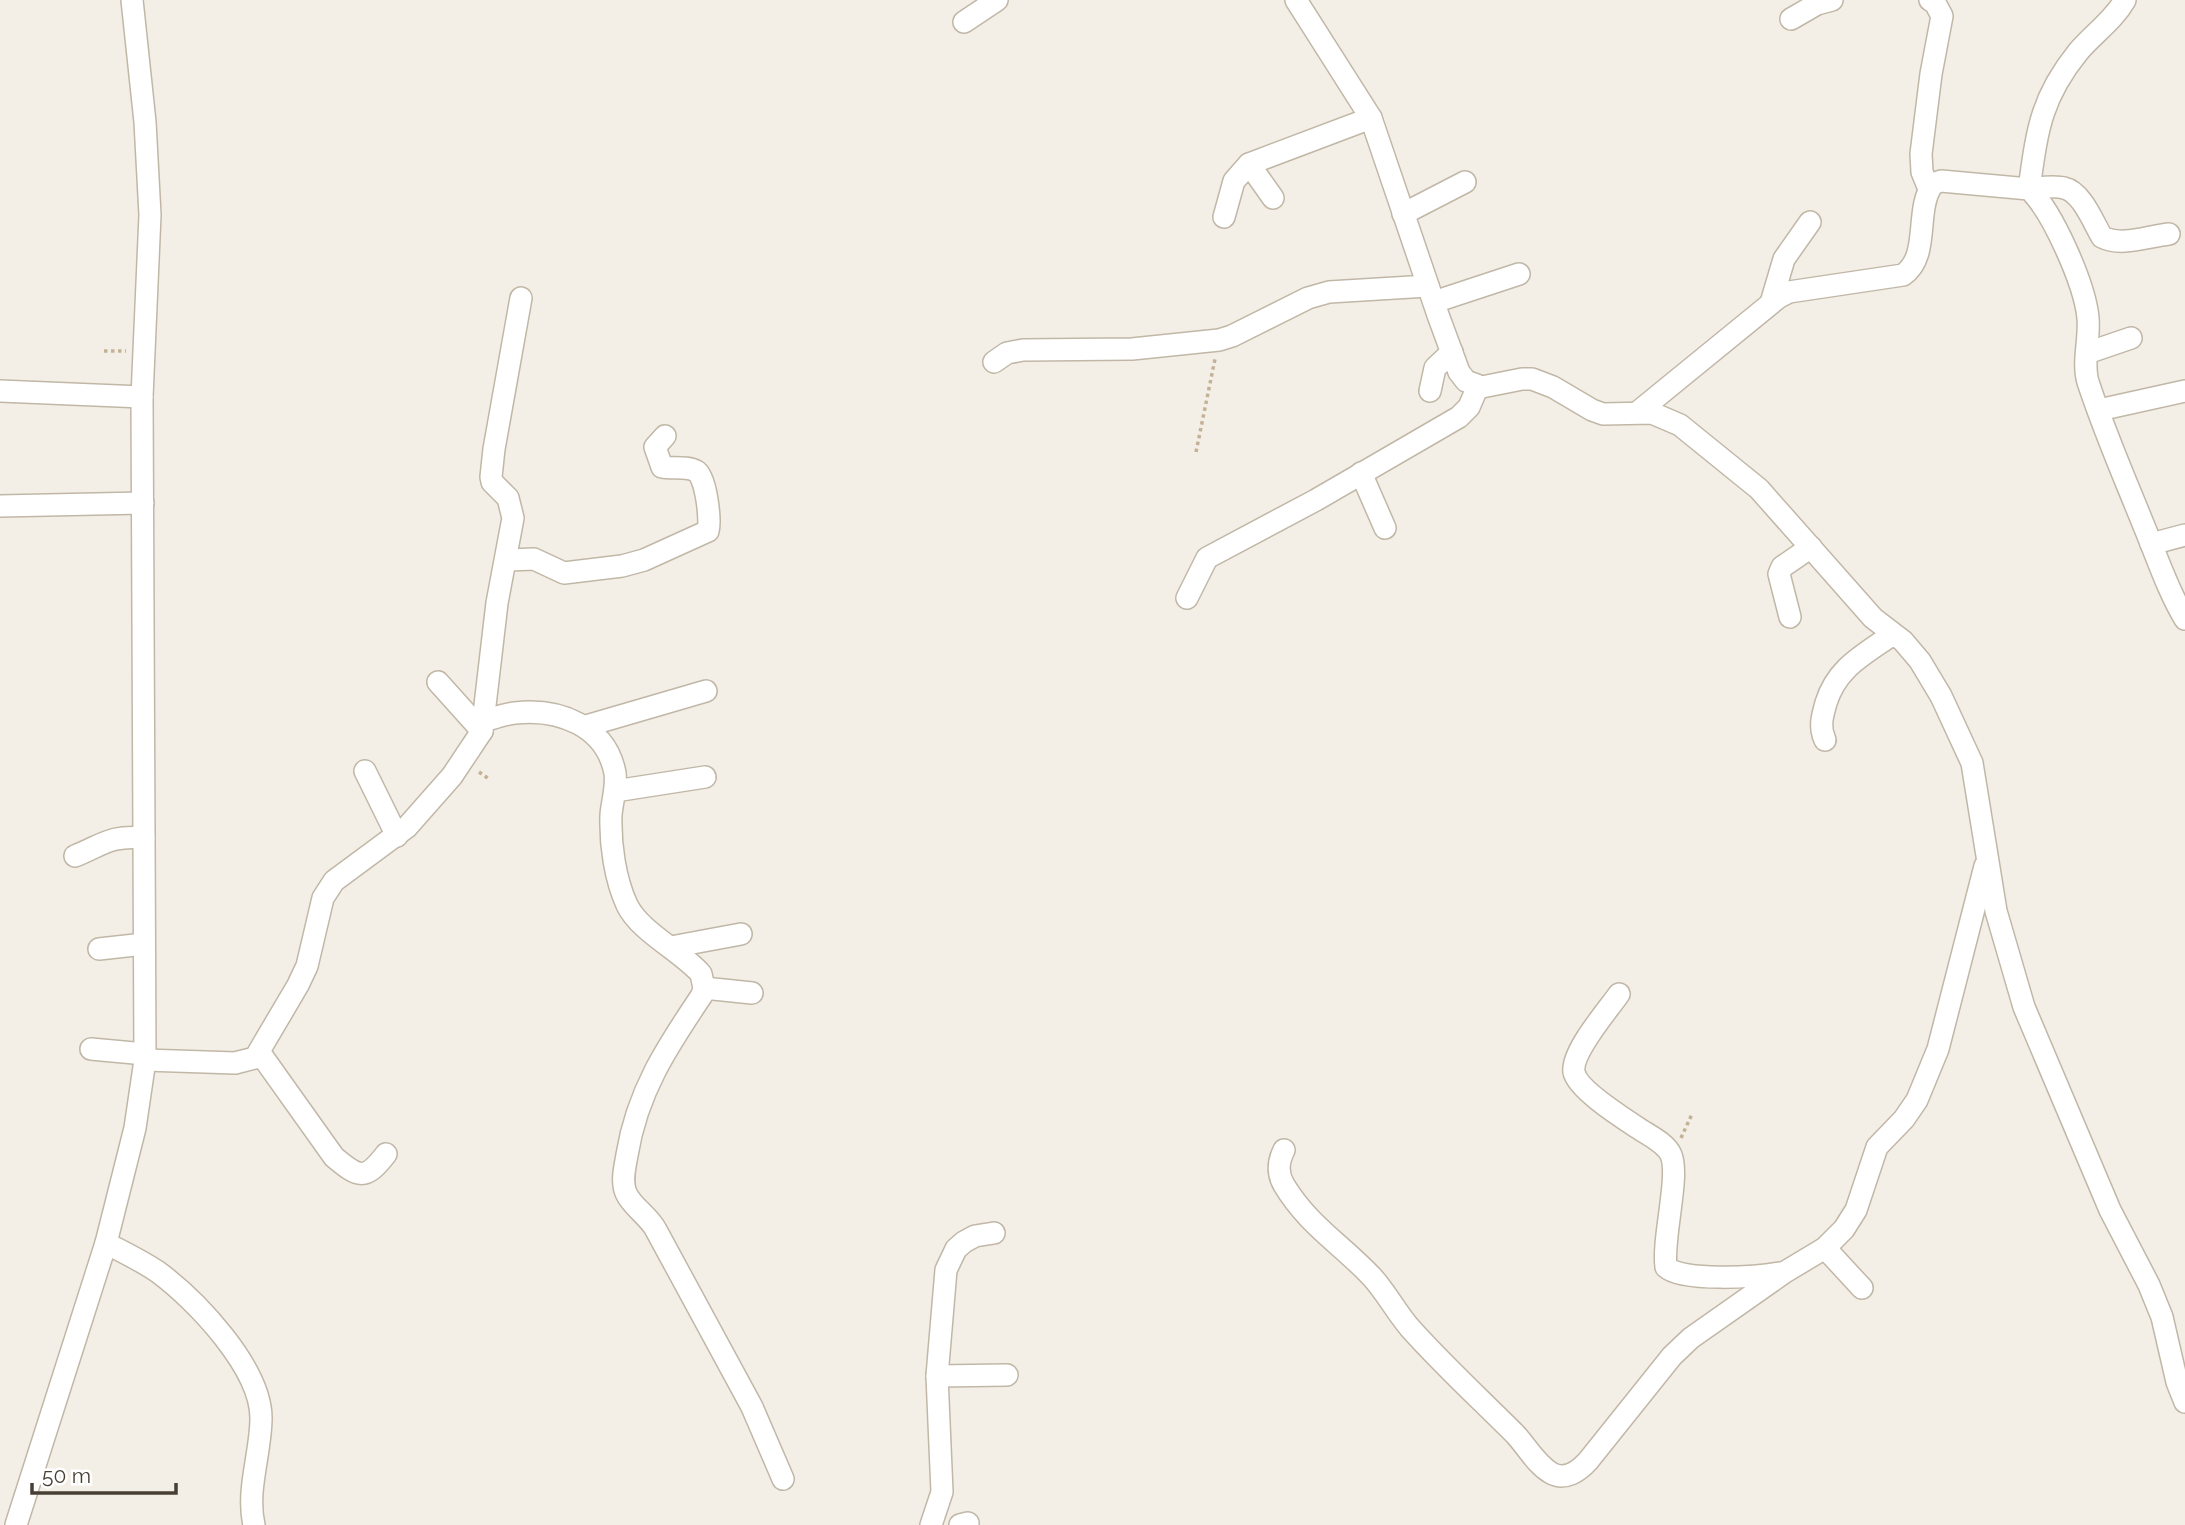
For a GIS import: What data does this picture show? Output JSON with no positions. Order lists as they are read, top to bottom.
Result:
{
  "scale_bar": "50 m"
}
